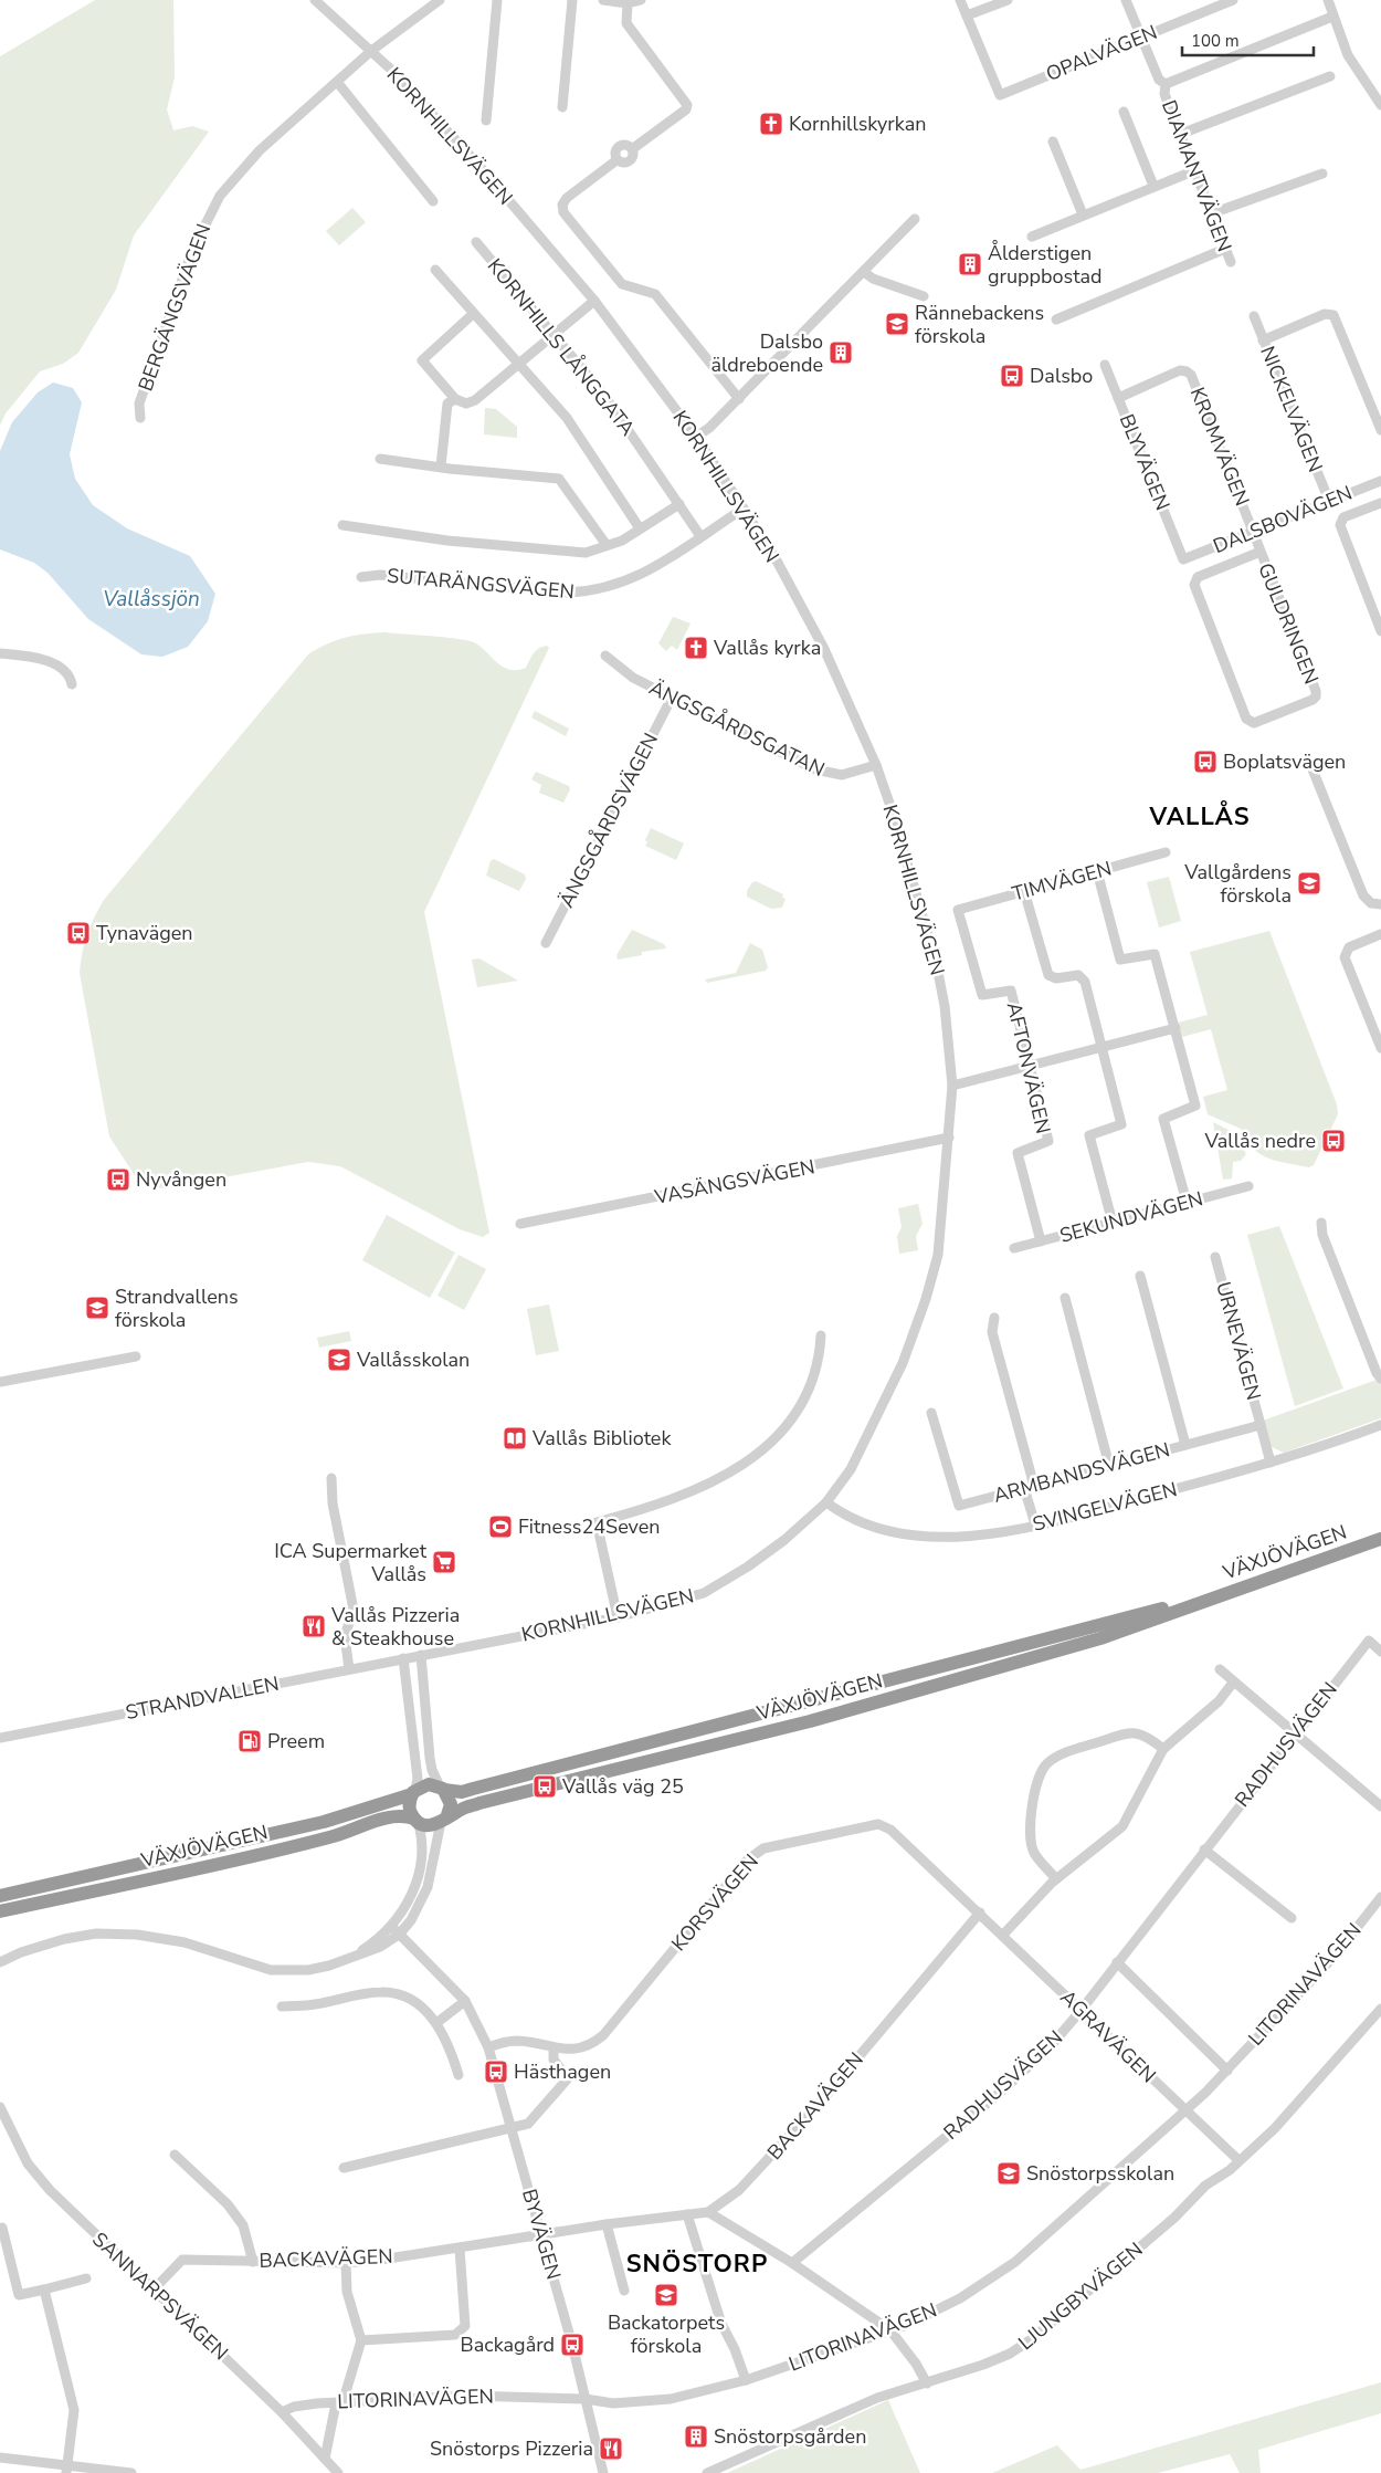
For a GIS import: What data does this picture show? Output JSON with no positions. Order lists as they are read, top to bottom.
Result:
{
  "streets": {
    "highway": ["VÄXJÖVÄGEN"],
    "street": [
      "OPALVÄGEN",
      "KORNHILLSVÄGEN",
      "DIAMANTVÄGEN",
      "BERGÄNGSVÄGEN",
      "KORNHILLS LÅNGGATA",
      "NICKELVÄGEN",
      "KROMVÄGEN",
      "BLYVÄGEN",
      "DALSBOVÄGEN",
      "SUTARÄNGSVÄGEN",
      "GULDRINGEN",
      "ÄNGSGÅRDSGATAN",
      "ÄNGSGÅRDSVÄGEN",
      "TIMVÄGEN",
      "AFTONVÄGEN",
      "VASÄNGSVÄGEN",
      "SEKUNDVÄGEN",
      "URNEVÄGEN",
      "ARMBANDSVÄGEN",
      "SVINGELVÄGEN",
      "STRANDVALLEN",
      "RADHUSVÄGEN",
      "KORSVÄGEN",
      "LITORINAVÄGEN",
      "AGRAVÄGEN",
      "BACKAVÄGEN",
      "BYVÄGEN",
      "SANNARPSVÄGEN",
      "LJUNGBYVÄGEN"
    ]
  },
  "crossings": [
    ["OPALVÄGEN", "DIAMANTVÄGEN"],
    ["KORNHILLSVÄGEN", "BERGÄNGSVÄGEN"],
    ["KORNHILLSVÄGEN", "SUTARÄNGSVÄGEN"],
    ["KORNHILLSVÄGEN", "ÄNGSGÅRDSGATAN"],
    ["KORNHILLSVÄGEN", "VASÄNGSVÄGEN"],
    ["KORNHILLSVÄGEN", "SVINGELVÄGEN"],
    ["KORNHILLSVÄGEN", "STRANDVALLEN"],
    ["KORNHILLS LÅNGGATA", "SUTARÄNGSVÄGEN"],
    ["NICKELVÄGEN", "DALSBOVÄGEN"],
    ["KROMVÄGEN", "BLYVÄGEN"],
    ["KROMVÄGEN", "DALSBOVÄGEN"],
    ["KROMVÄGEN", "GULDRINGEN"],
    ["BLYVÄGEN", "DALSBOVÄGEN"],
    ["DALSBOVÄGEN", "GULDRINGEN"],
    ["ÄNGSGÅRDSGATAN", "ÄNGSGÅRDSVÄGEN"],
    ["TIMVÄGEN", "AFTONVÄGEN"],
    ["AFTONVÄGEN", "SEKUNDVÄGEN"],
    ["URNEVÄGEN", "ARMBANDSVÄGEN"],
    ["RADHUSVÄGEN", "AGRAVÄGEN"],
    ["KORSVÄGEN", "AGRAVÄGEN"],
    ["KORSVÄGEN", "BACKAVÄGEN"],
    ["KORSVÄGEN", "BYVÄGEN"],
    ["LITORINAVÄGEN", "AGRAVÄGEN"],
    ["LITORINAVÄGEN", "BYVÄGEN"],
    ["LITORINAVÄGEN", "SANNARPSVÄGEN"],
    ["AGRAVÄGEN", "BACKAVÄGEN"],
    ["AGRAVÄGEN", "LJUNGBYVÄGEN"],
    ["BACKAVÄGEN", "BYVÄGEN"],
    ["BACKAVÄGEN", "SANNARPSVÄGEN"]
  ],
  "districts": ["VALLÅS", "SNÖSTORP"],
  "water": ["Vallåssjön"],
  "places": {
    "church": ["Kornhillskyrkan", "Vallås kyrka"],
    "building": ["Ålderstigen gruppbostad", "Dalsbo äldreboende", "Snöstorpsgården"],
    "school or university": [
      "Rännebackens förskola",
      "Vallgårdens förskola",
      "Strandvallens förskola",
      "Vallåsskolan",
      "Snöstorpsskolan",
      "Backatorpets förskola"
    ],
    "bus stop": [
      "Dalsbo",
      "Boplatsvägen",
      "Tynavägen",
      "Vallås nedre",
      "Nyvången",
      "Vallås väg 25",
      "Hästhagen",
      "Backagård"
    ],
    "library": ["Vallås Bibliotek"],
    "sports": ["Fitness24Seven"],
    "supermarket": ["ICA Supermarket Vallås"],
    "restaurant": ["Vallås Pizzeria & Steakhouse", "Snöstorps Pizzeria"],
    "fuel station": ["Preem"]
  },
  "scale_bar": "100 m"
}
